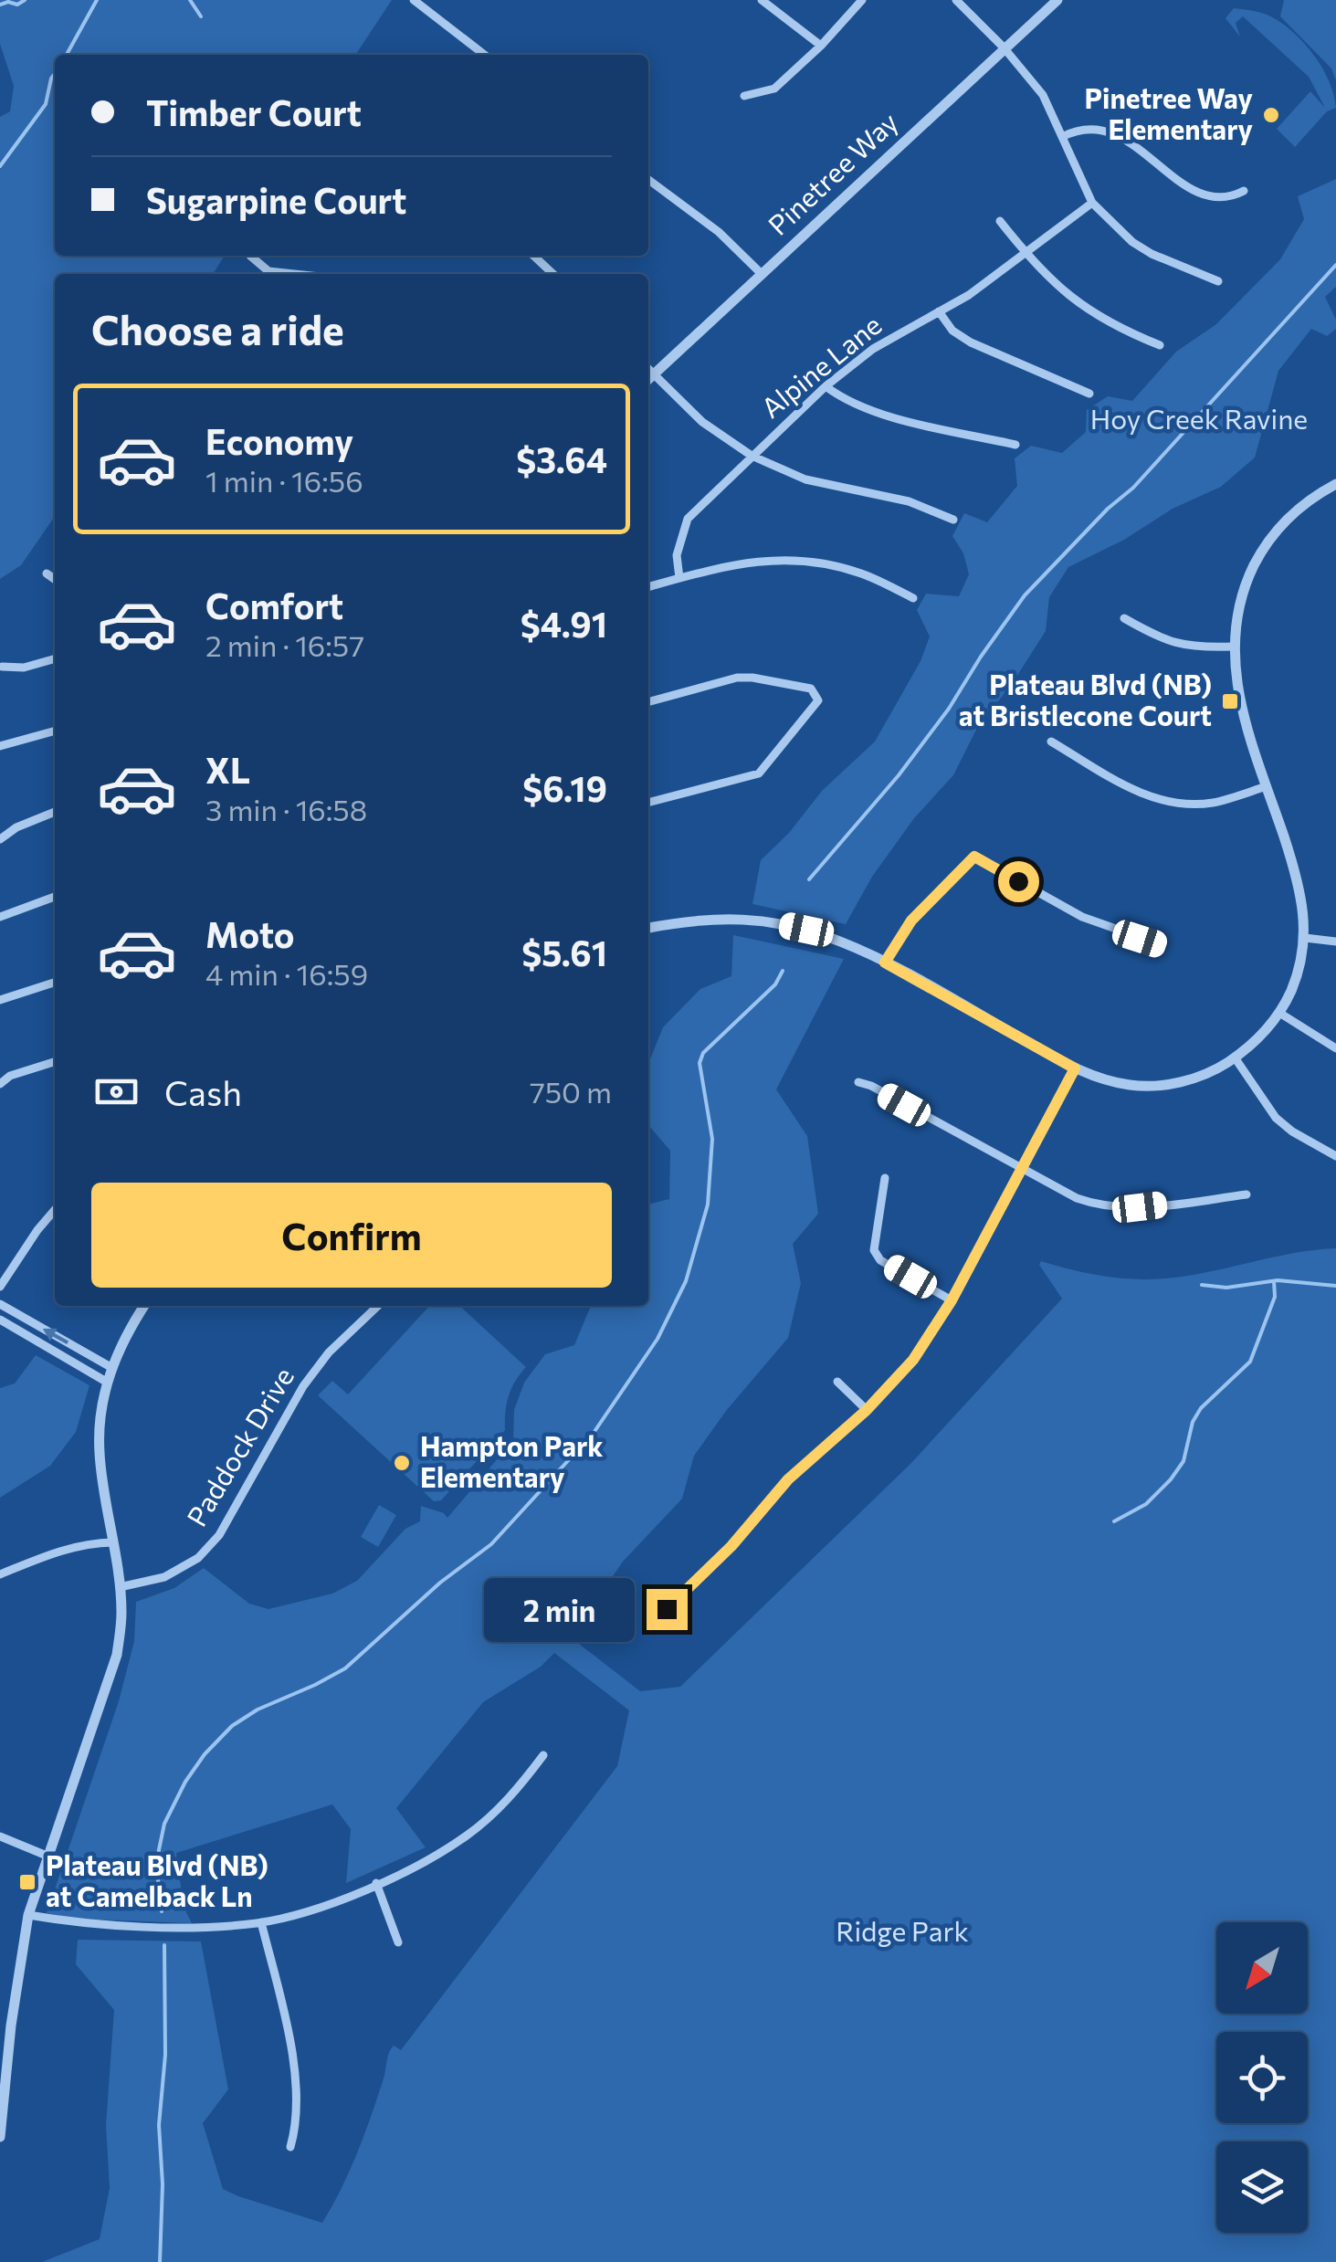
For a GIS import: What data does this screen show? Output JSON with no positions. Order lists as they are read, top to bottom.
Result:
{
  "streets": {
    "street": ["Pinetree Way", "Alpine Lane", "Paddock Drive"]
  },
  "parks": ["Hoy Creek Ravine", "Ridge Park"],
  "places": {
    "other": ["Pinetree Way Elementary", "Hampton Park Elementary"],
    "transit": ["Plateau Blvd (NB) at Bristlecone Court", "Plateau Blvd (NB) at Camelback Ln"]
  },
  "north": "bottom left",
  "page": {
    "banner": ["Timber Court", "Sugarpine Court"],
    "heading": "Choose a ride",
    "list": [
      {
        "name": "Economy",
        "note": "1 min · 16:56",
        "value": "$3.64"
      },
      {
        "name": "Comfort",
        "note": "2 min · 16:57",
        "value": "$4.91"
      },
      {
        "name": "XL",
        "note": "3 min · 16:58",
        "value": "$6.19"
      },
      {
        "name": "Moto",
        "note": "4 min · 16:59",
        "value": "$5.61"
      }
    ],
    "pay": ["Cash", "750 m"],
    "buttons": "Confirm",
    "bubble": "2 min"
  }
}
